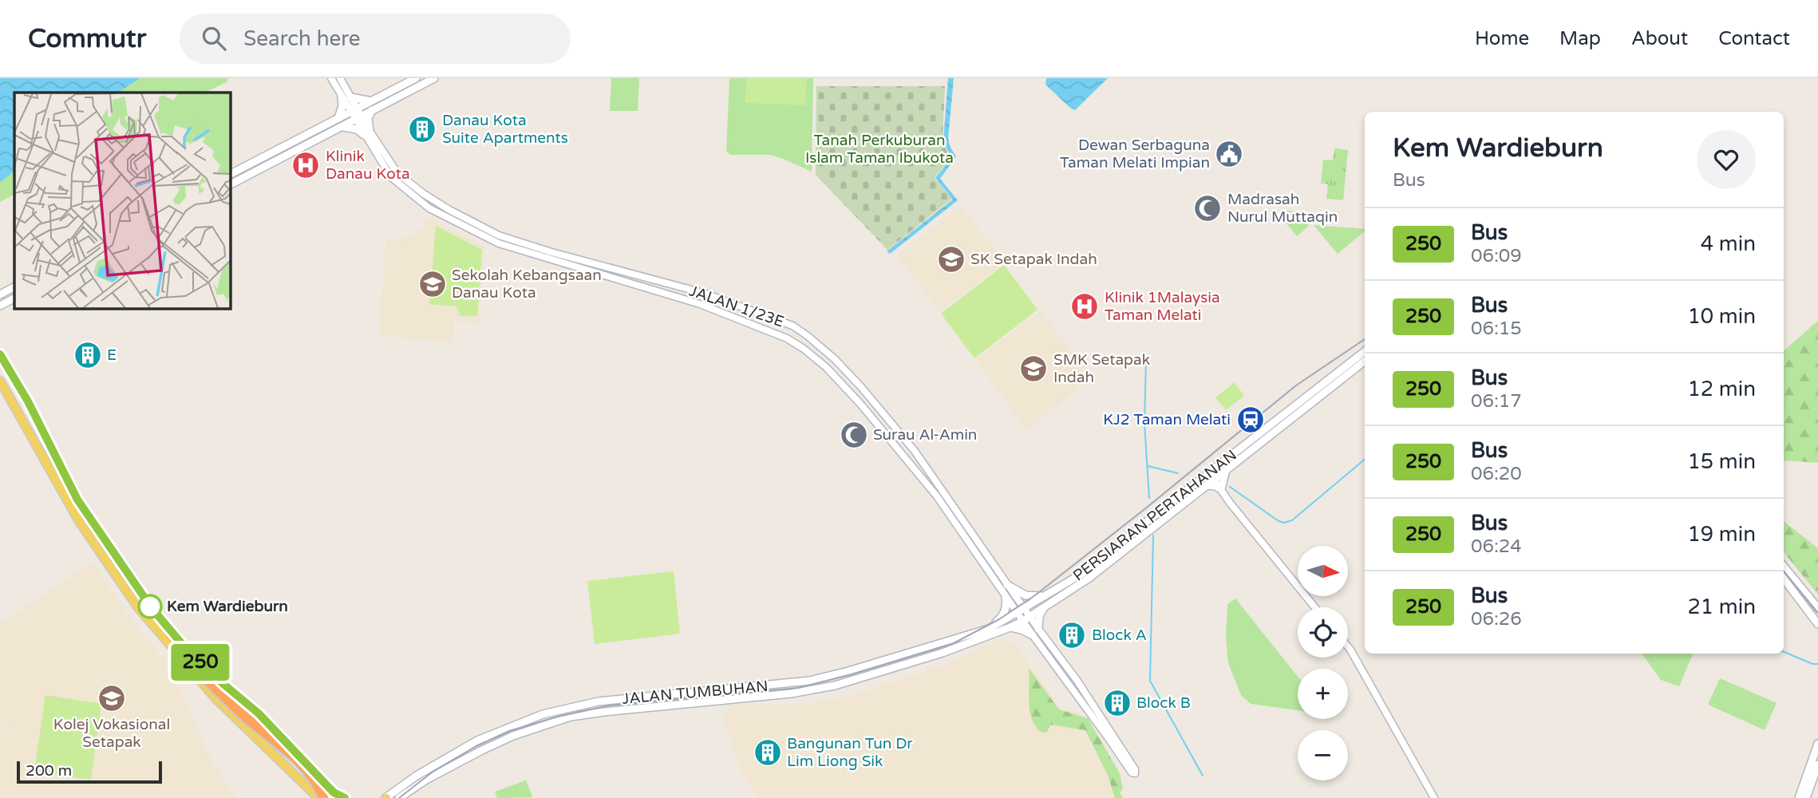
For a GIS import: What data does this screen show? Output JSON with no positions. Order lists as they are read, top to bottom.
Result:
{
  "streets": {
    "main road": ["PERSIARAN PERTAHANAN", "JALAN TUMBUHAN"],
    "street": ["JALAN 1/23E"]
  },
  "crossings": [
    ["JALAN 1/23E", "PERSIARAN PERTAHANAN"],
    ["JALAN 1/23E", "JALAN TUMBUHAN"],
    ["PERSIARAN PERTAHANAN", "JALAN TUMBUHAN"]
  ],
  "parks": ["Tanah Perkuburan Islam Taman Ibukota"],
  "places": {
    "building": [
      "Danau Kota Suite Apartments",
      "E",
      "Block A",
      "Block B",
      "Bangunan Tun Dr Lim Liong Sik"
    ],
    "public building": ["Dewan Serbaguna Taman Melati Impian"],
    "hospital": ["Klinik Danau Kota", "Klinik 1Malaysia Taman Melati"],
    "mosque": ["Madrasah Nurul Muttaqin", "Surau Al-Amin"],
    "school or university": [
      "SK Setapak Indah",
      "Sekolah Kebangsaan Danau Kota",
      "SMK Setapak Indah",
      "Kolej Vokasional Setapak"
    ],
    "station": ["KJ2 Taman Melati"],
    "other": ["Kem Wardieburn"]
  },
  "lines": ["bus line 250"],
  "scale_bar": "200 m",
  "north": "right",
  "page": {
    "header": "Commutr",
    "search": "Search here",
    "nav": [
      "Home",
      "Map",
      "About",
      "Contact"
    ],
    "on_map": "250",
    "heading": ["Kem Wardieburn", "Bus"],
    "list": [
      {
        "mark": "250",
        "name": "Bus",
        "note": "06:09",
        "value": "4 min"
      },
      {
        "mark": "250",
        "name": "Bus",
        "note": "06:15",
        "value": "10 min"
      },
      {
        "mark": "250",
        "name": "Bus",
        "note": "06:17",
        "value": "12 min"
      },
      {
        "mark": "250",
        "name": "Bus",
        "note": "06:20",
        "value": "15 min"
      },
      {
        "mark": "250",
        "name": "Bus",
        "note": "06:24",
        "value": "19 min"
      },
      {
        "mark": "250",
        "name": "Bus",
        "note": "06:26",
        "value": "21 min"
      }
    ],
    "map_buttons": ["+", "−"],
    "scale": "200 m"
  }
}
